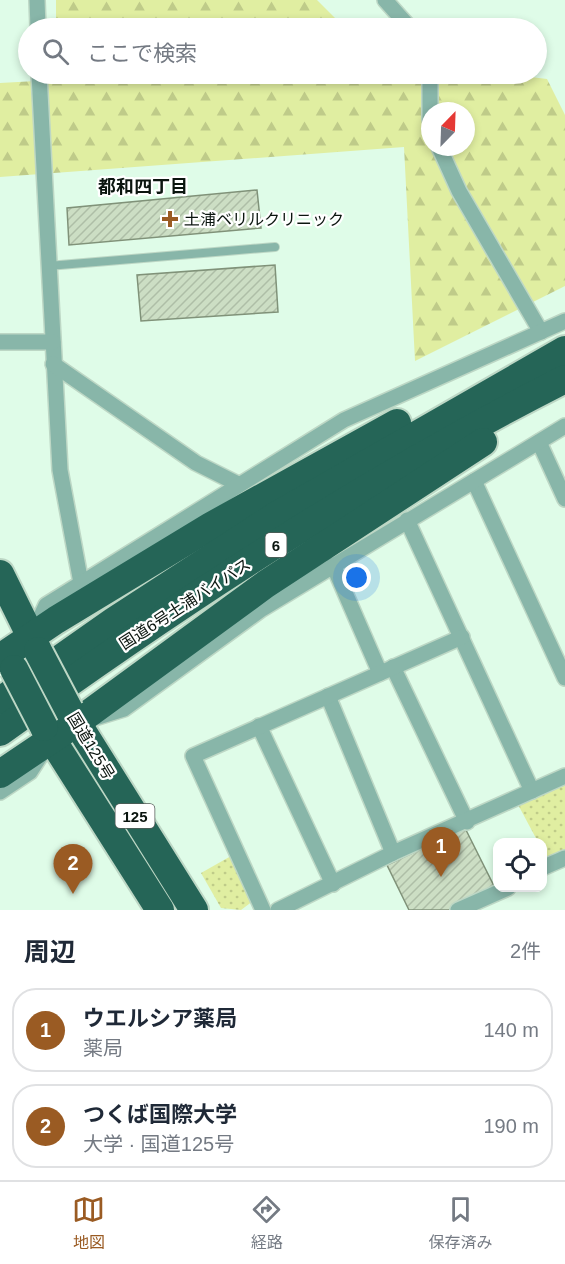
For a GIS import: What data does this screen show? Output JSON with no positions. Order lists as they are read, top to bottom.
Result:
{
  "streets": {
    "highway": [
      "6",
      "国道6号土浦バイパス",
      "国道125号",
      "125"
    ]
  },
  "districts": ["都和四丁目"],
  "places": {
    "health": ["土浦ベリルクリニック"]
  },
  "north": "top right",
  "page": {
    "search": "ここで検索",
    "pins": ["1", "2"],
    "heading": ["周辺", "2件"],
    "list": [
      {
        "mark": "1",
        "name": "ウエルシア薬局",
        "note": "薬局",
        "value": "140 m"
      },
      {
        "mark": "2",
        "name": "つくば国際大学",
        "note": "大学 · 国道125号",
        "value": "190 m"
      }
    ],
    "nav": ["地図", "経路", "保存済み"]
  }
}
